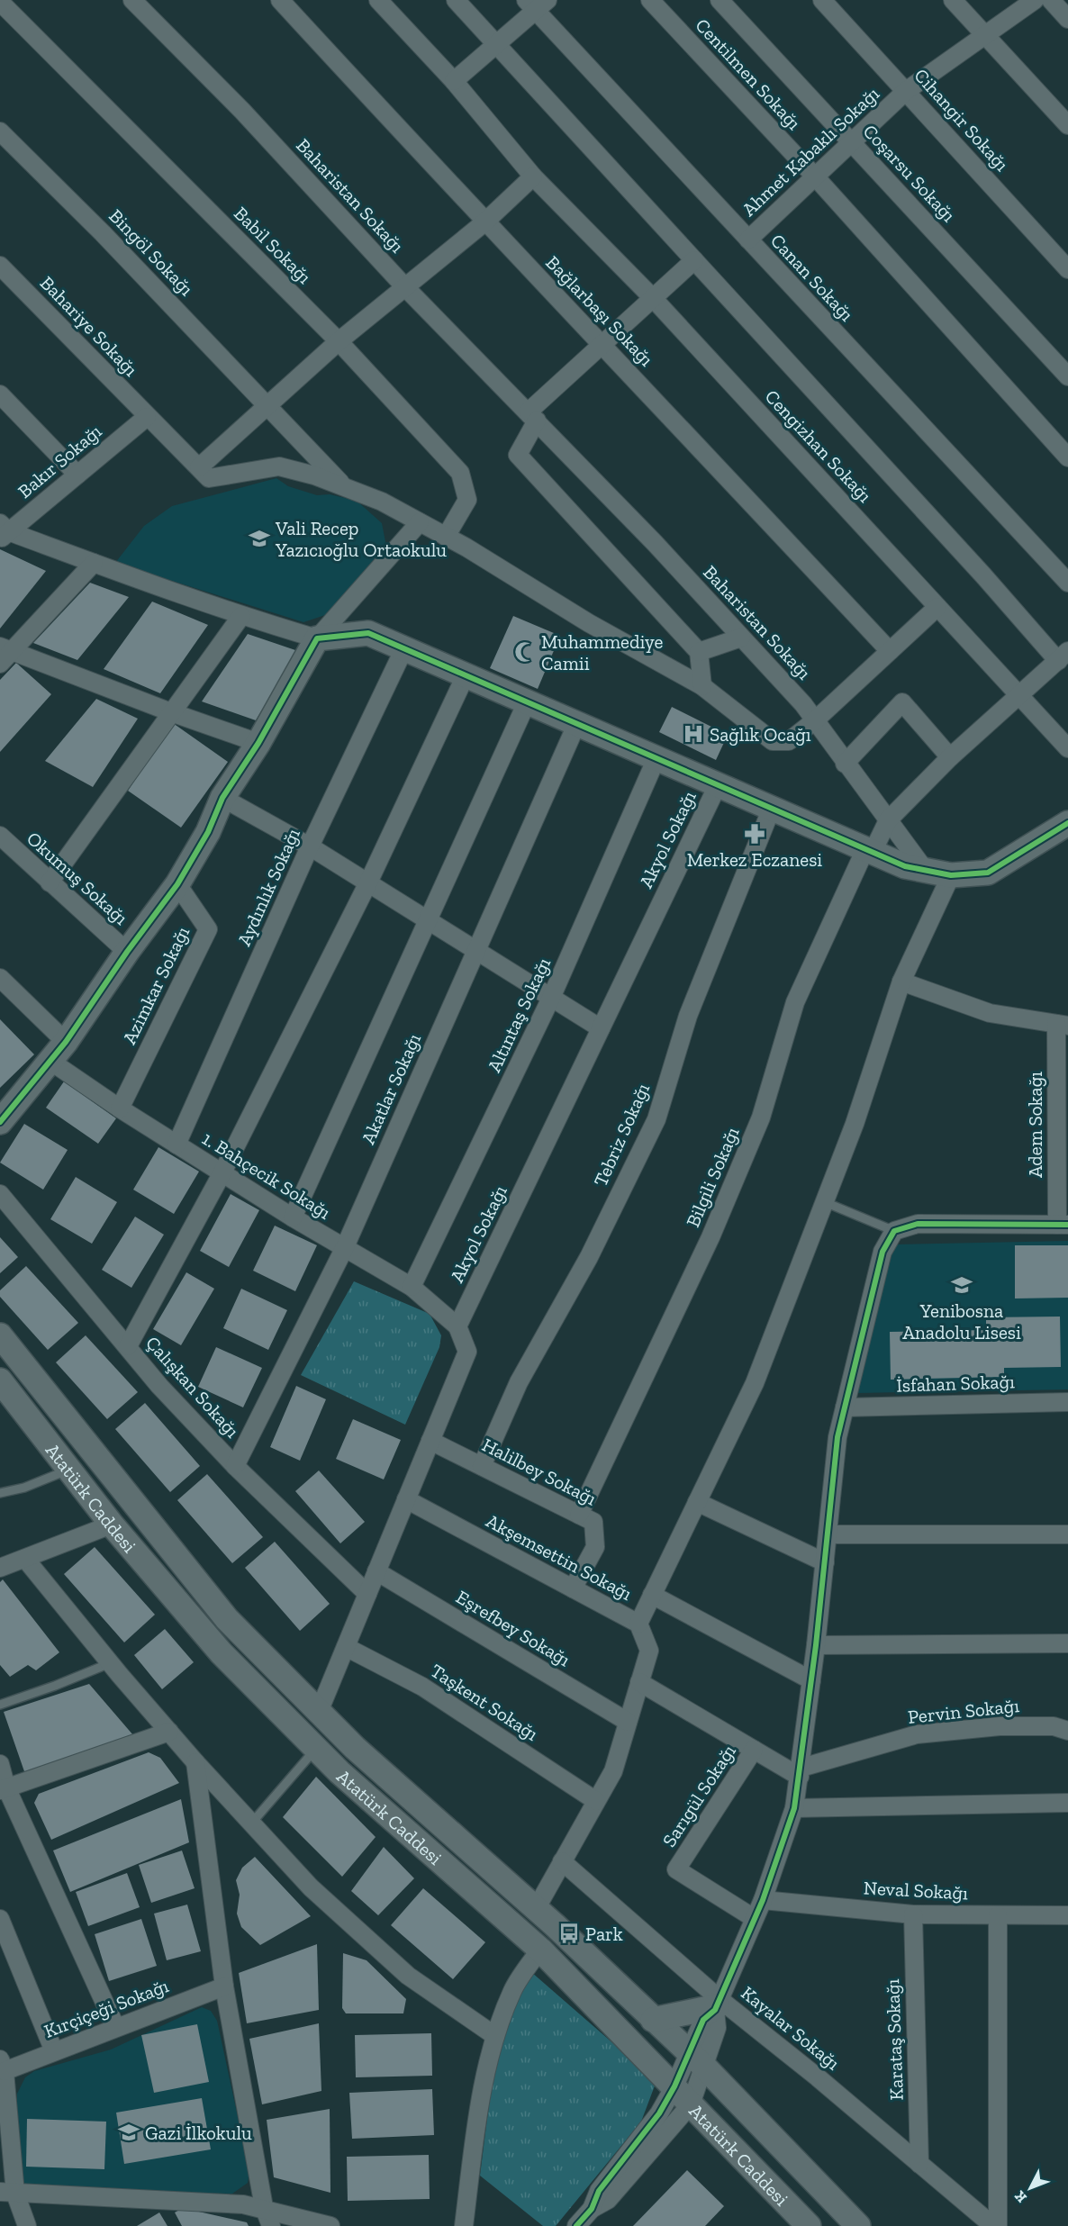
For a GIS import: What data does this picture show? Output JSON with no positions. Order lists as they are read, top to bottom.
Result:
{
  "streets": {
    "main road": ["Atatürk Caddesi"],
    "street": [
      "Centilmen Sokağı",
      "Cihangir Sokağı",
      "Ahmet Kabaklı Sokağı",
      "Coşarsu Sokağı",
      "Baharistan Sokağı",
      "Babil Sokağı",
      "Bingöl Sokağı",
      "Canan Sokağı",
      "Bağlarbaşı Sokağı",
      "Bahariye Sokağı",
      "Cengizhan Sokağı",
      "Bakır Sokağı",
      "Akyol Sokağı",
      "Okumuş Sokağı",
      "Aydınlık Sokağı",
      "Azimkar Sokağı",
      "Altıntaş Sokağı",
      "Akatlar Sokağı",
      "Adem Sokağı",
      "Tebriz Sokağı",
      "1. Bahçecik Sokağı",
      "Bilgili Sokağı",
      "İsfahan Sokağı",
      "Çalışkan Sokağı",
      "Halilbey Sokağı",
      "Akşemsettin Sokağı",
      "Eşrefbey Sokağı",
      "Taşkent Sokağı",
      "Pervin Sokağı",
      "Sarıgül Sokağı",
      "Neval Sokağı",
      "Kırçiçeği Sokağı",
      "Kayalar Sokağı",
      "Karataş Sokağı"
    ]
  },
  "crossings": [
    ["Centilmen Sokağı", "Ahmet Kabaklı Sokağı"],
    ["Cihangir Sokağı", "Ahmet Kabaklı Sokağı"],
    ["Ahmet Kabaklı Sokağı", "Coşarsu Sokağı"],
    ["Ahmet Kabaklı Sokağı", "Canan Sokağı"],
    ["Baharistan Sokağı", "Bilgili Sokağı"],
    ["Bahariye Sokağı", "Bakır Sokağı"],
    ["Cengizhan Sokağı", "Bilgili Sokağı"],
    ["Akyol Sokağı", "1. Bahçecik Sokağı"],
    ["Aydınlık Sokağı", "1. Bahçecik Sokağı"],
    ["Azimkar Sokağı", "1. Bahçecik Sokağı"],
    ["Altıntaş Sokağı", "1. Bahçecik Sokağı"],
    ["Akatlar Sokağı", "1. Bahçecik Sokağı"],
    ["Akatlar Sokağı", "Çalışkan Sokağı"],
    ["Tebriz Sokağı", "Halilbey Sokağı"],
    ["Bilgili Sokağı", "Halilbey Sokağı"],
    ["Halilbey Sokağı", "Akşemsettin Sokağı"],
    ["Akşemsettin Sokağı", "Eşrefbey Sokağı"],
    ["Akşemsettin Sokağı", "Taşkent Sokağı"],
    ["Akşemsettin Sokağı", "Kayalar Sokağı"],
    ["Neval Sokağı", "Karataş Sokağı"],
    ["Kayalar Sokağı", "Karataş Sokağı"]
  ],
  "places": {
    "school or university": ["Vali Recep Yazıcıoğlu Ortaokulu", "Yenibosna Anadolu Lisesi", "Gazi İlkokulu"],
    "mosque": ["Muhammediye Camii"],
    "hospital": ["Sağlık Ocağı"],
    "pharmacy": ["Merkez Eczanesi"],
    "bus stop": ["Park"]
  },
  "north": "bottom left"
}
